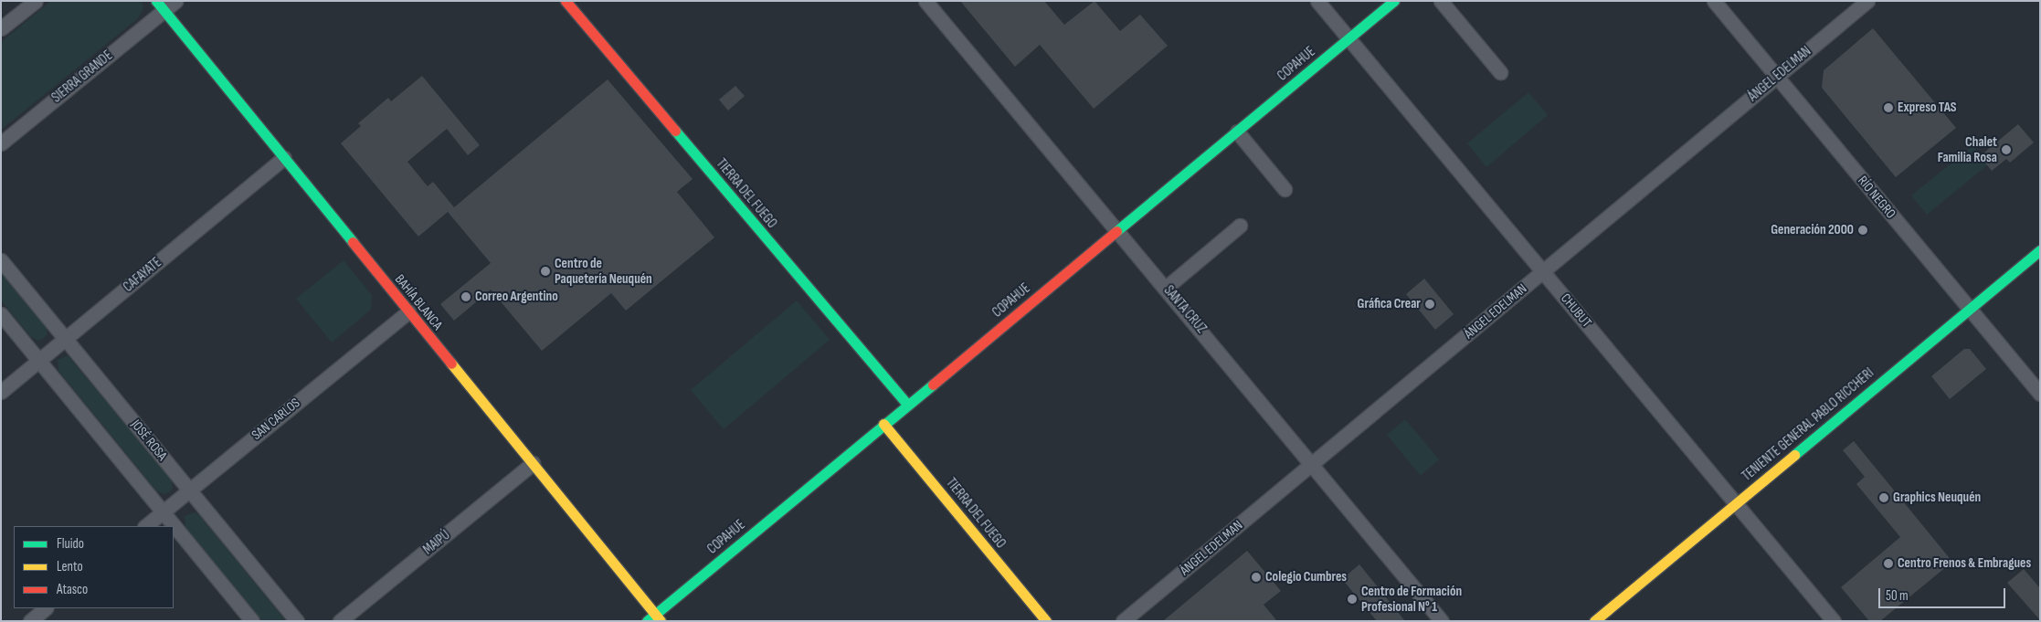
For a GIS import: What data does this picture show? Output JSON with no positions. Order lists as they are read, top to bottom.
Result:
{
  "streets": {
    "street": [
      "COPAHUE",
      "ÁNGEL EDELMAN",
      "SIERRA GRANDE",
      "TIERRA DEL FUEGO",
      "RÍO NEGRO",
      "CAFAYATE",
      "BAHÍA BLANCA",
      "SANTA CRUZ",
      "CHUBUT",
      "SAN CARLOS",
      "TENIENTE GENERAL PABLO RICCHERI",
      "JOSÉ ROSA",
      "MAIPÚ"
    ]
  },
  "crossings": [
    ["COPAHUE", "TIERRA DEL FUEGO"],
    ["COPAHUE", "BAHÍA BLANCA"],
    ["COPAHUE", "SANTA CRUZ"],
    ["COPAHUE", "CHUBUT"],
    ["ÁNGEL EDELMAN", "RÍO NEGRO"],
    ["ÁNGEL EDELMAN", "SANTA CRUZ"],
    ["ÁNGEL EDELMAN", "CHUBUT"],
    ["SIERRA GRANDE", "BAHÍA BLANCA"],
    ["RÍO NEGRO", "TENIENTE GENERAL PABLO RICCHERI"],
    ["CAFAYATE", "BAHÍA BLANCA"],
    ["CAFAYATE", "JOSÉ ROSA"],
    ["BAHÍA BLANCA", "SAN CARLOS"],
    ["BAHÍA BLANCA", "MAIPÚ"],
    ["CHUBUT", "TENIENTE GENERAL PABLO RICCHERI"],
    ["SAN CARLOS", "JOSÉ ROSA"]
  ],
  "places": [
    "Expreso TAS",
    "Chalet Familia Rosa",
    "Generación 2000",
    "Centro de Paquetería Neuquén",
    "Correo Argentino",
    "Gráfica Crear",
    "Graphics Neuquén",
    "Centro Frenos & Embragues",
    "Colegio Cumbres",
    "Centro de Formación Profesional N° 1"
  ],
  "legend": ["Fluido", "Lento", "Atasco"],
  "scale_bar": "50 m"
}
